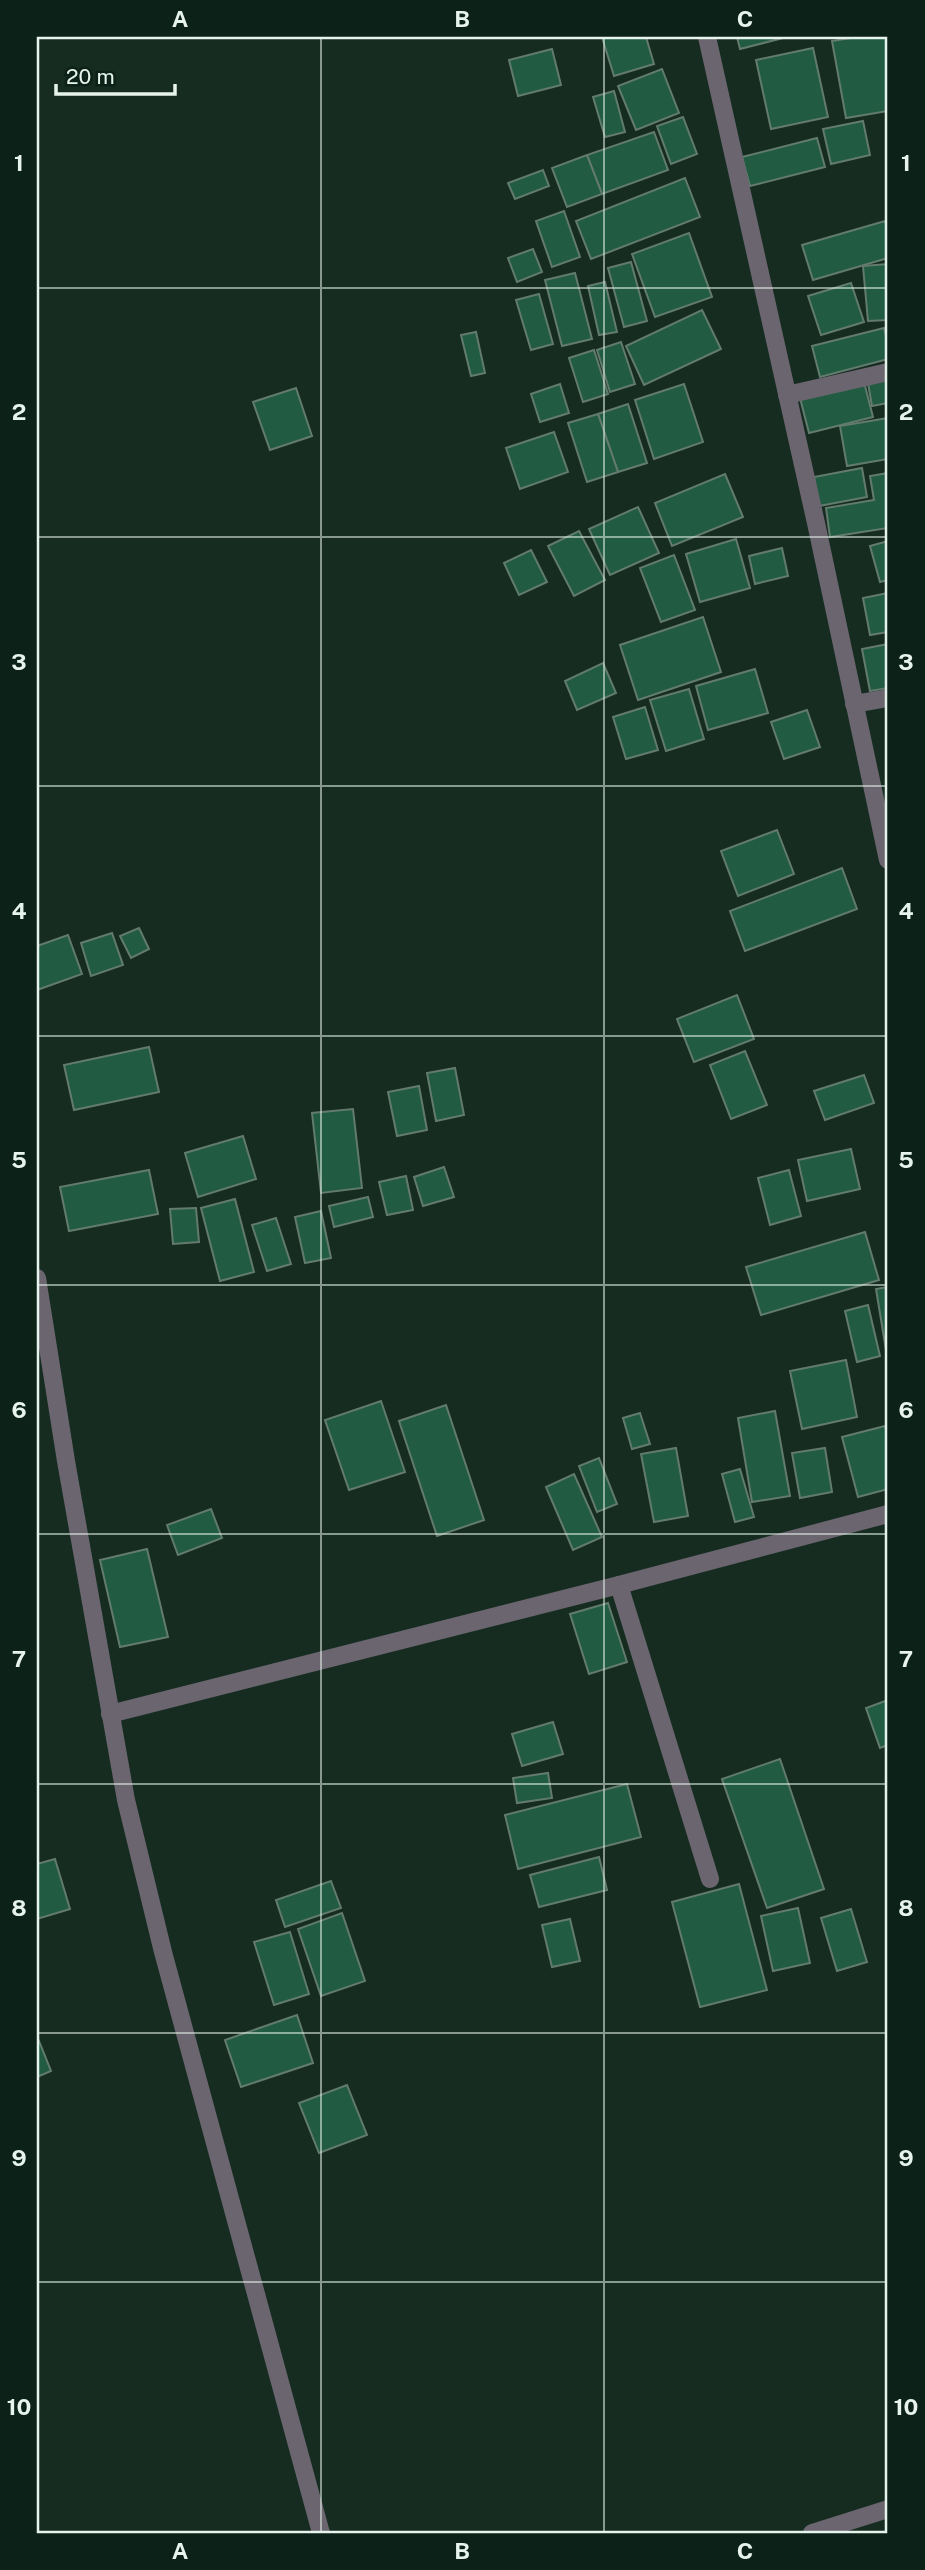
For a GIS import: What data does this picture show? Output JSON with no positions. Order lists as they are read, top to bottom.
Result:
{
  "scale_bar": "20 m",
  "grid": {
    "columns": ["A", "B", "C"],
    "rows": [
      "1",
      "2",
      "3",
      "4",
      "5",
      "6",
      "7",
      "8",
      "9",
      "10"
    ]
  }
}
